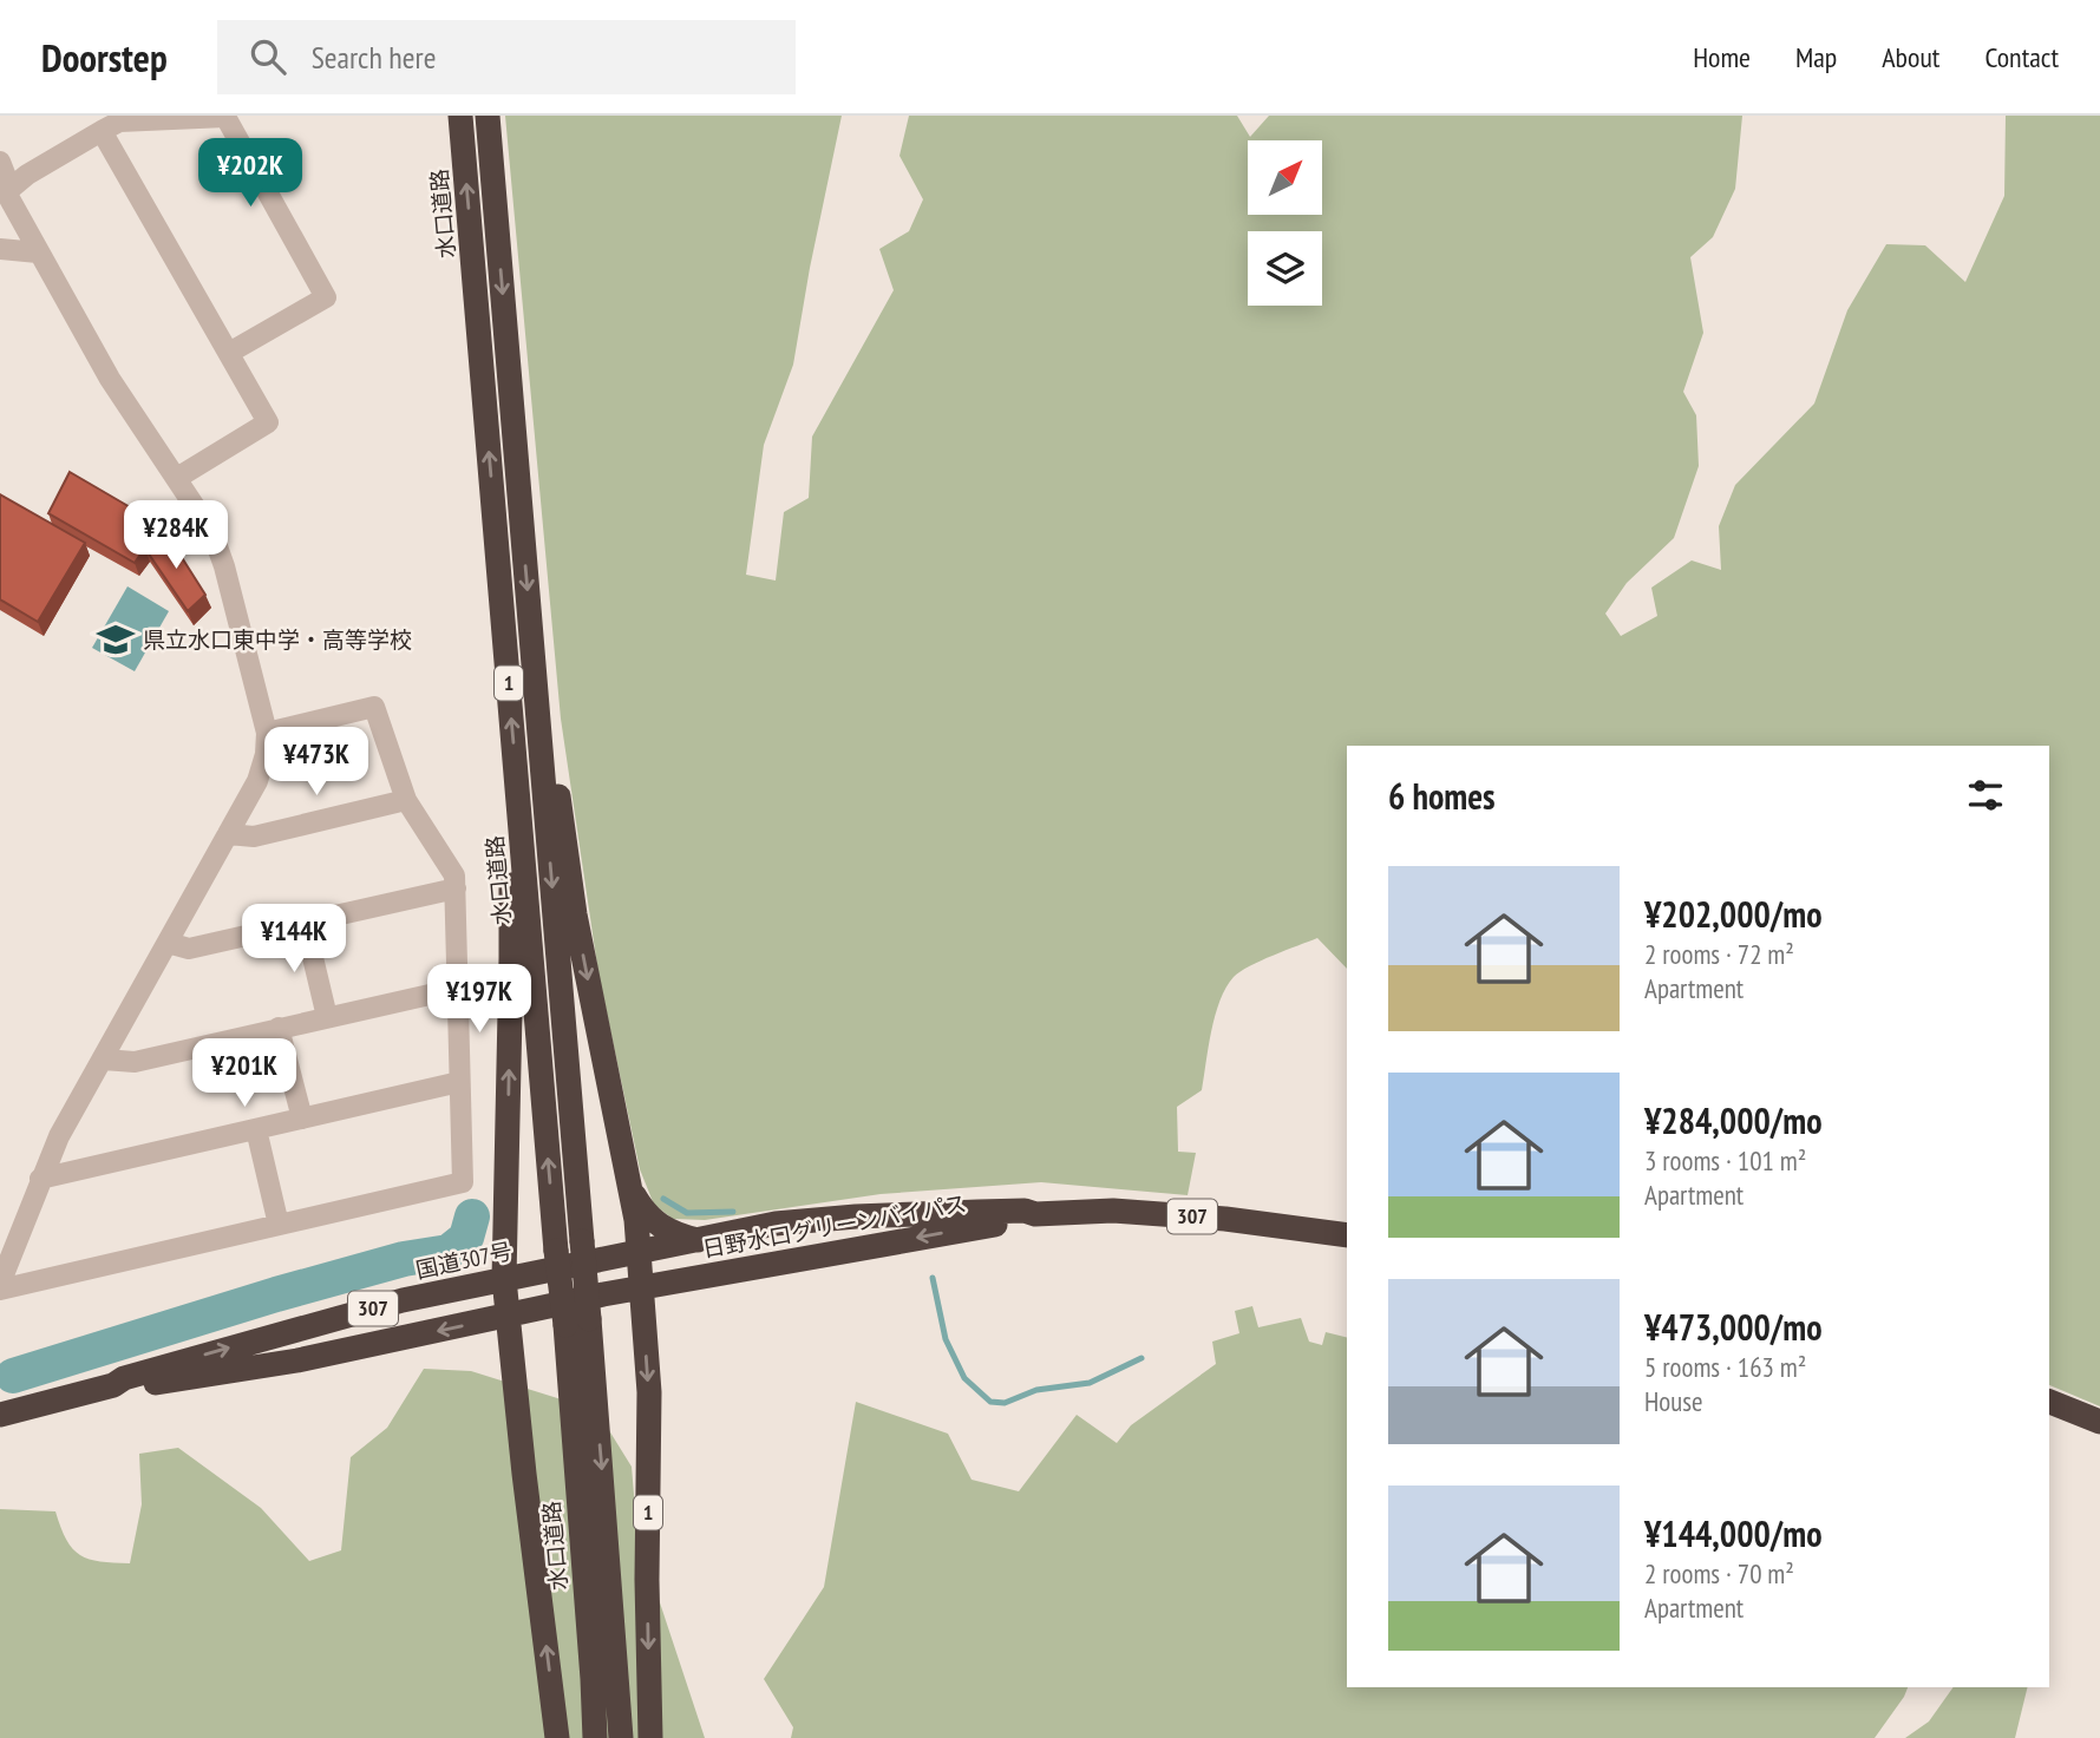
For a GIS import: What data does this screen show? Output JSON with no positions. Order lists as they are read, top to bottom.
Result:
{
  "streets": {
    "highway": [
      "水口道路",
      "1",
      "307",
      "日野水口グリーンバイパス",
      "国道307号"
    ]
  },
  "crossings": [
    ["水口道路", "1"],
    ["1", "日野水口グリーンバイパス"],
    ["1", "国道307号"],
    ["日野水口グリーンバイパス", "国道307号"]
  ],
  "places": {
    "school or university": ["県立水口東中学・高等学校"]
  },
  "north": "top right",
  "page": {
    "header": "Doorstep",
    "search": "Search here",
    "nav": [
      "Home",
      "Map",
      "About",
      "Contact"
    ],
    "price": [
      "¥202K",
      "¥284K",
      "¥473K",
      "¥144K",
      "¥197K",
      "¥201K"
    ],
    "heading": "6 homes",
    "list": [
      {
        "name": "¥202,000/mo",
        "note": "2 rooms · 72 m² · Apartment"
      },
      {
        "name": "¥284,000/mo",
        "note": "3 rooms · 101 m² · Apartment"
      },
      {
        "name": "¥473,000/mo",
        "note": "5 rooms · 163 m² · House"
      },
      {
        "name": "¥144,000/mo",
        "note": "2 rooms · 70 m² · Apartment"
      }
    ]
  }
}
